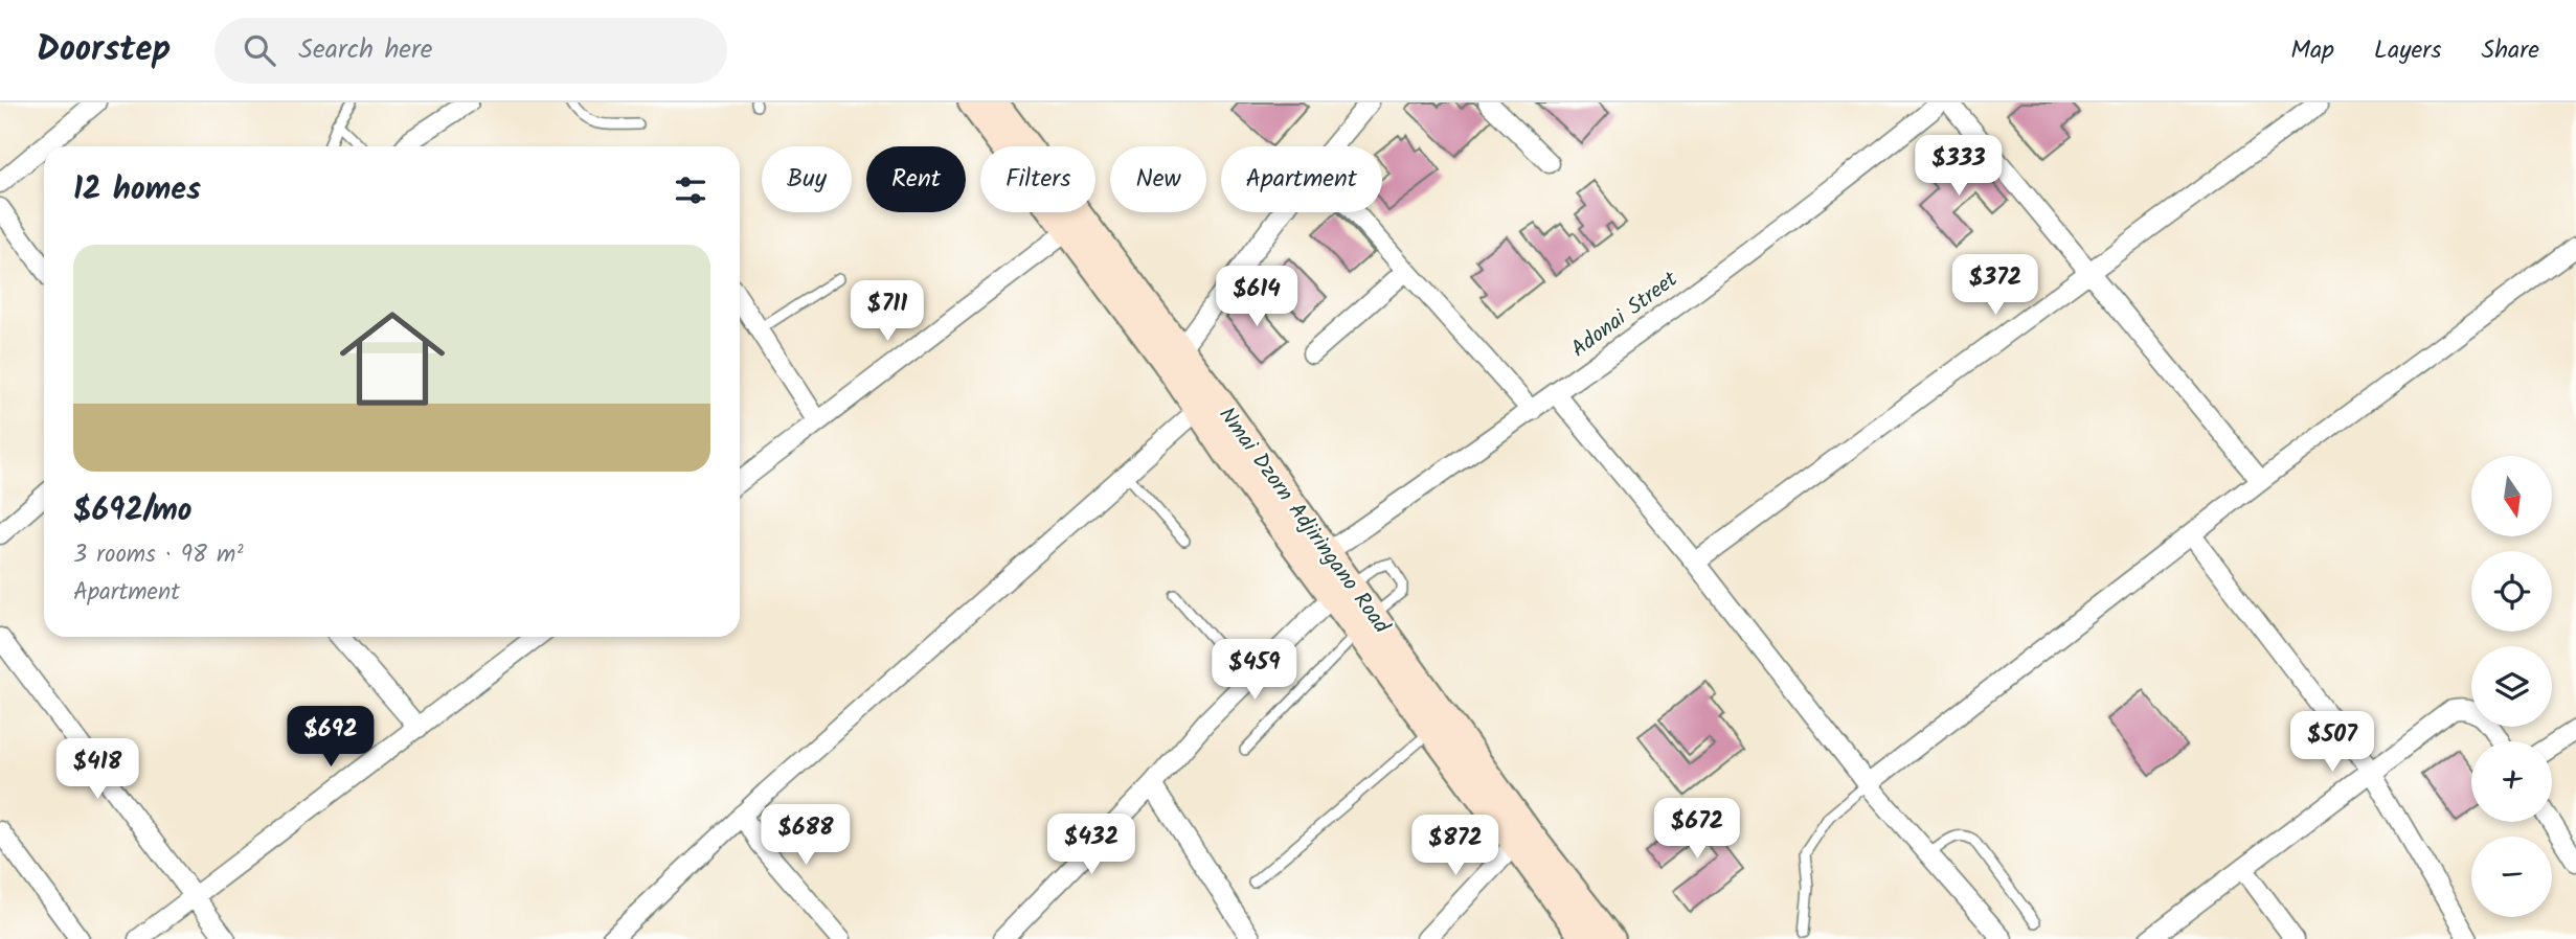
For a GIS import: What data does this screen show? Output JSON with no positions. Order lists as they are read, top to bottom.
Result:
{
  "streets": {
    "main road": ["Nmai Dzorn Adjiringano Road"],
    "street": ["Adonai Street"]
  },
  "crossings": [
    ["Adonai Street", "Nmai Dzorn Adjiringano Road"]
  ],
  "north": "bottom",
  "page": {
    "header": "Doorstep",
    "search": "Search here",
    "nav": ["Map", "Layers", "Share"],
    "price": [
      "$333",
      "$372",
      "$614",
      "$711",
      "$459",
      "$692",
      "$507",
      "$418",
      "$672",
      "$688",
      "$432",
      "$872"
    ],
    "chip": [
      "Buy",
      "Rent",
      "Filters",
      "New",
      "Apartment"
    ],
    "heading": "12 homes",
    "list": [
      {
        "name": "$692/mo",
        "note": "3 rooms · 98 m² · Apartment"
      }
    ],
    "map_buttons": ["+", "−"]
  }
}
